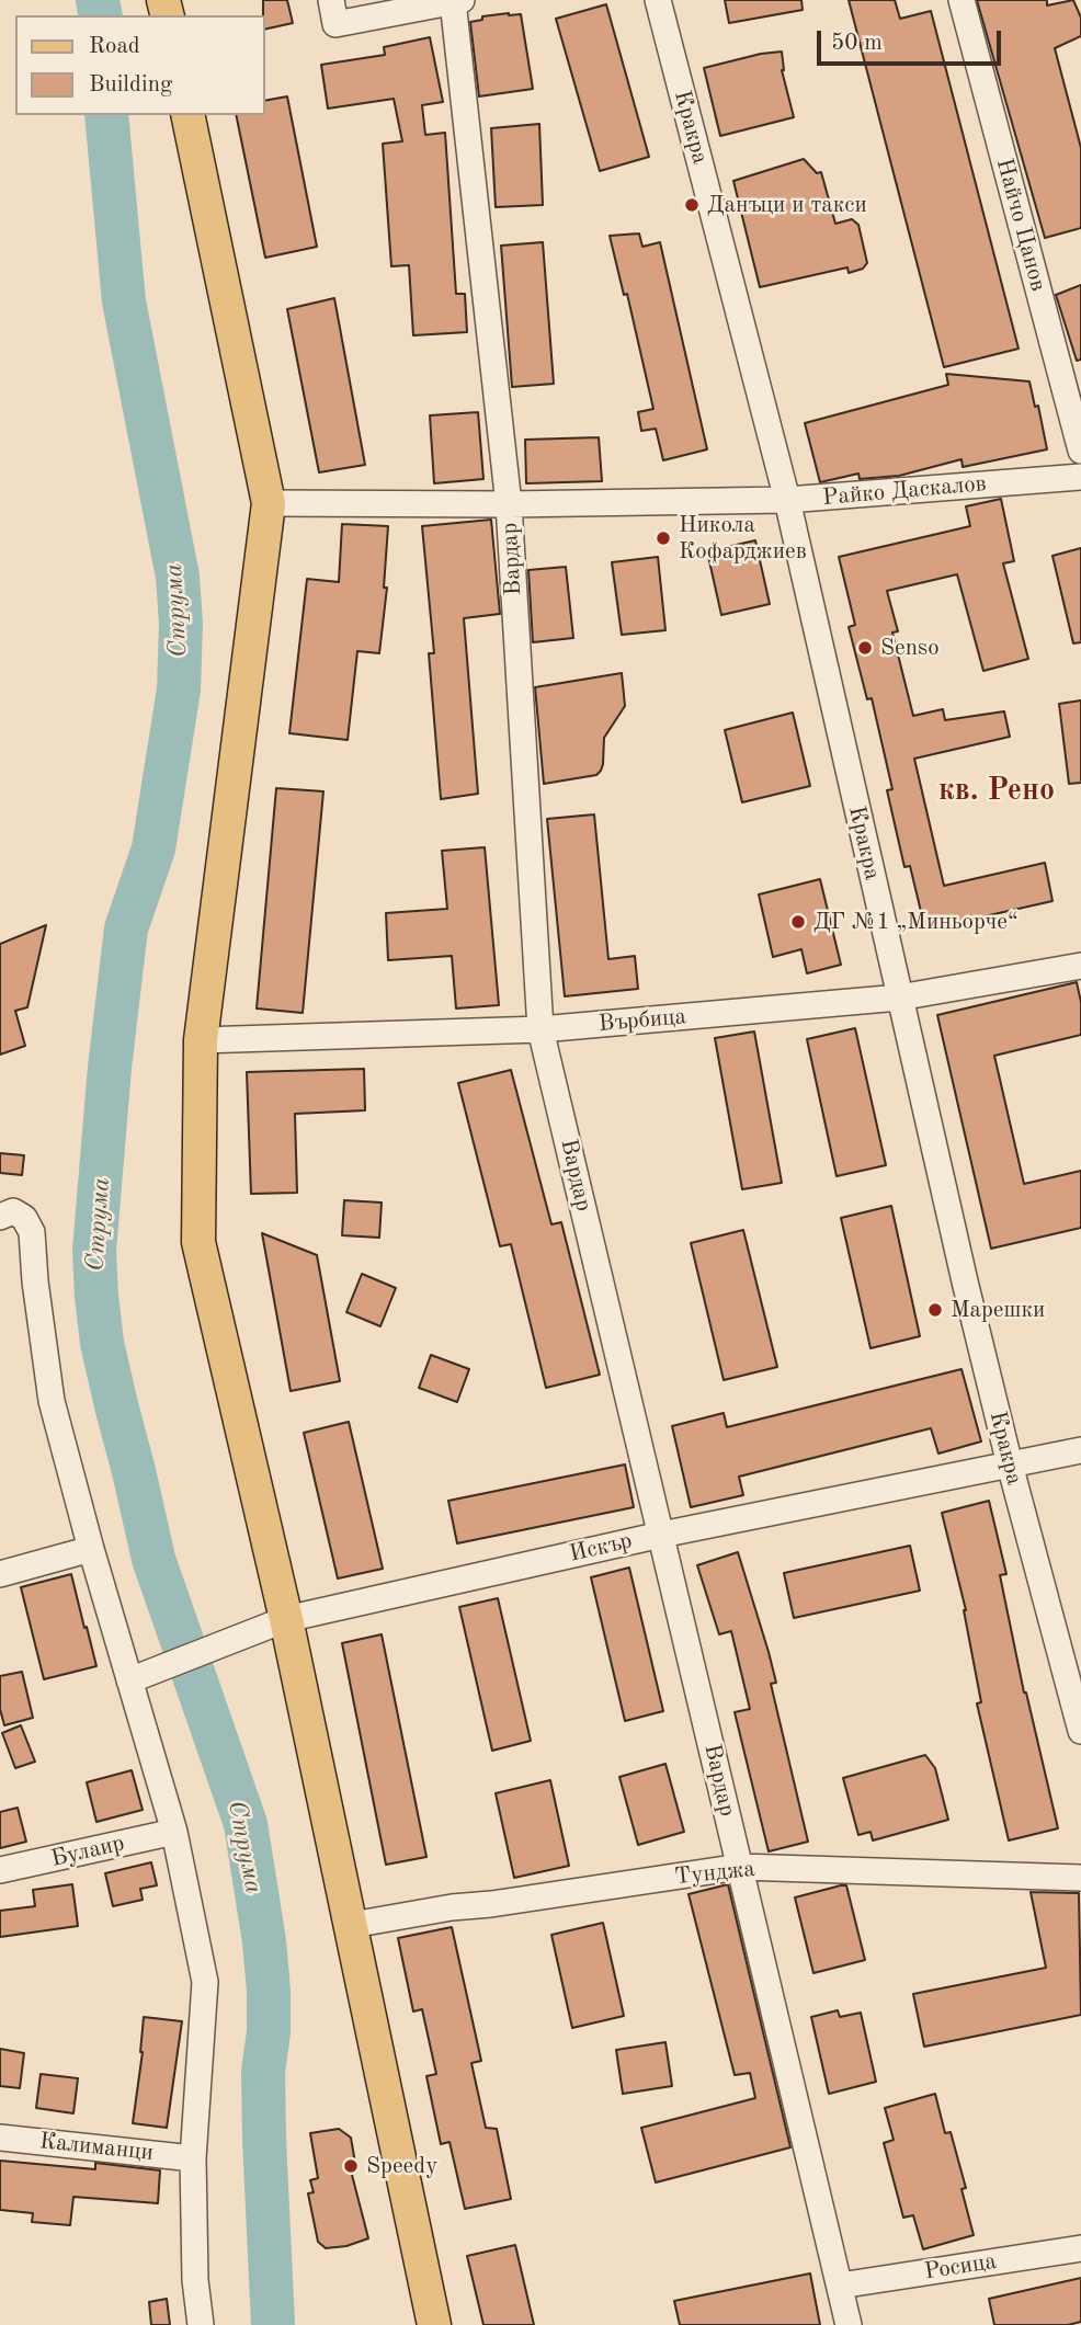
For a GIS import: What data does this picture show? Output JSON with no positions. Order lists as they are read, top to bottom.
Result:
{
  "streets": {
    "street": [
      "Кракра",
      "Найчо Цанов",
      "Райко Даскалов",
      "Вардар",
      "Върбица",
      "Искър",
      "Булаир",
      "Тунджа",
      "Калиманци",
      "Росица"
    ]
  },
  "crossings": [
    ["Кракра", "Райко Даскалов"],
    ["Кракра", "Върбица"],
    ["Кракра", "Искър"],
    ["Райко Даскалов", "Вардар"],
    ["Вардар", "Върбица"],
    ["Вардар", "Искър"],
    ["Вардар", "Тунджа"],
    ["Вардар", "Росица"]
  ],
  "districts": ["кв. Рено"],
  "water": ["Струма"],
  "places": [
    "Данъци и такси",
    "Никола Кофарджиев",
    "Senso",
    "ДГ №1 „Миньорче“",
    "Марешки",
    "Speedy"
  ],
  "legend": ["Road", "Building"],
  "scale_bar": "50 m"
}
